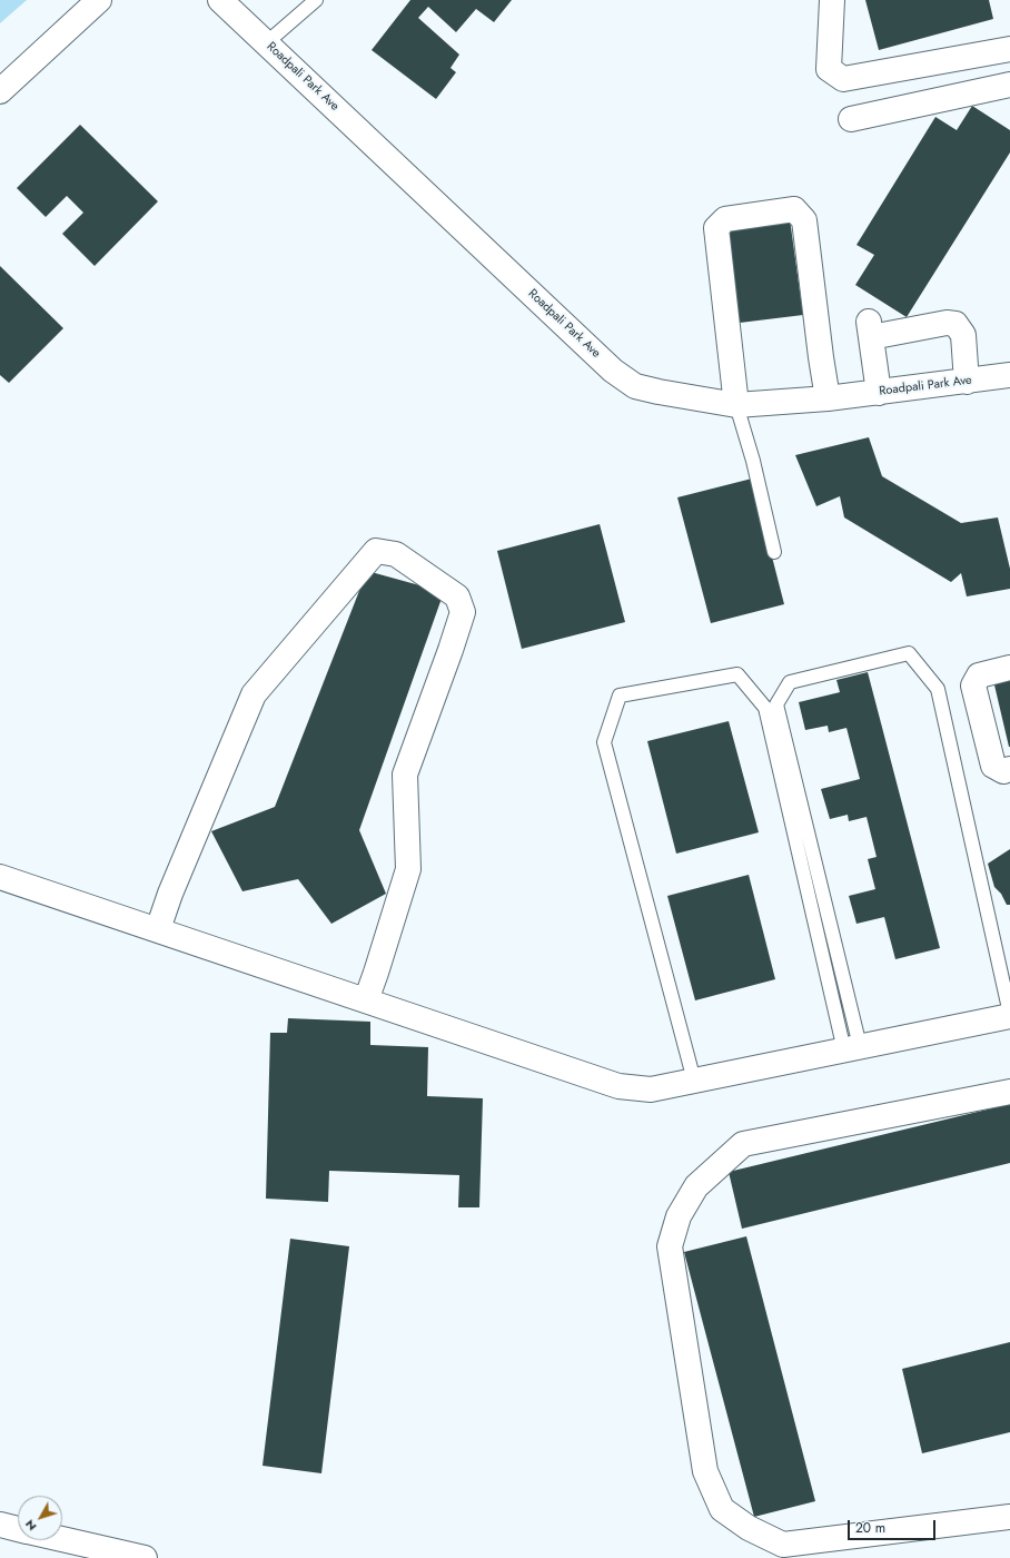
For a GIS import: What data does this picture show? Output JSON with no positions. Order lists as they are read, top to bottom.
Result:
{
  "streets": {
    "street": ["Roadpali Park Ave"]
  },
  "scale_bar": "20 m",
  "north": "bottom left"
}
